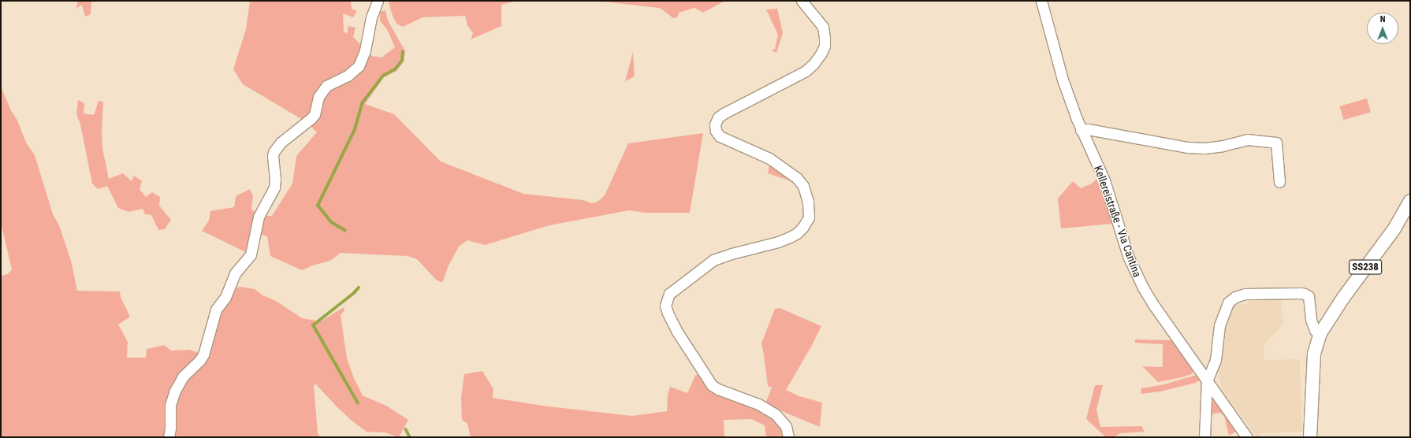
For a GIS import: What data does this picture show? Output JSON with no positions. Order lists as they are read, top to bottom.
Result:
{
  "streets": {
    "main road": ["SS238"],
    "street": ["Kellereistraße - Via Cantina"]
  },
  "north": "top"
}
